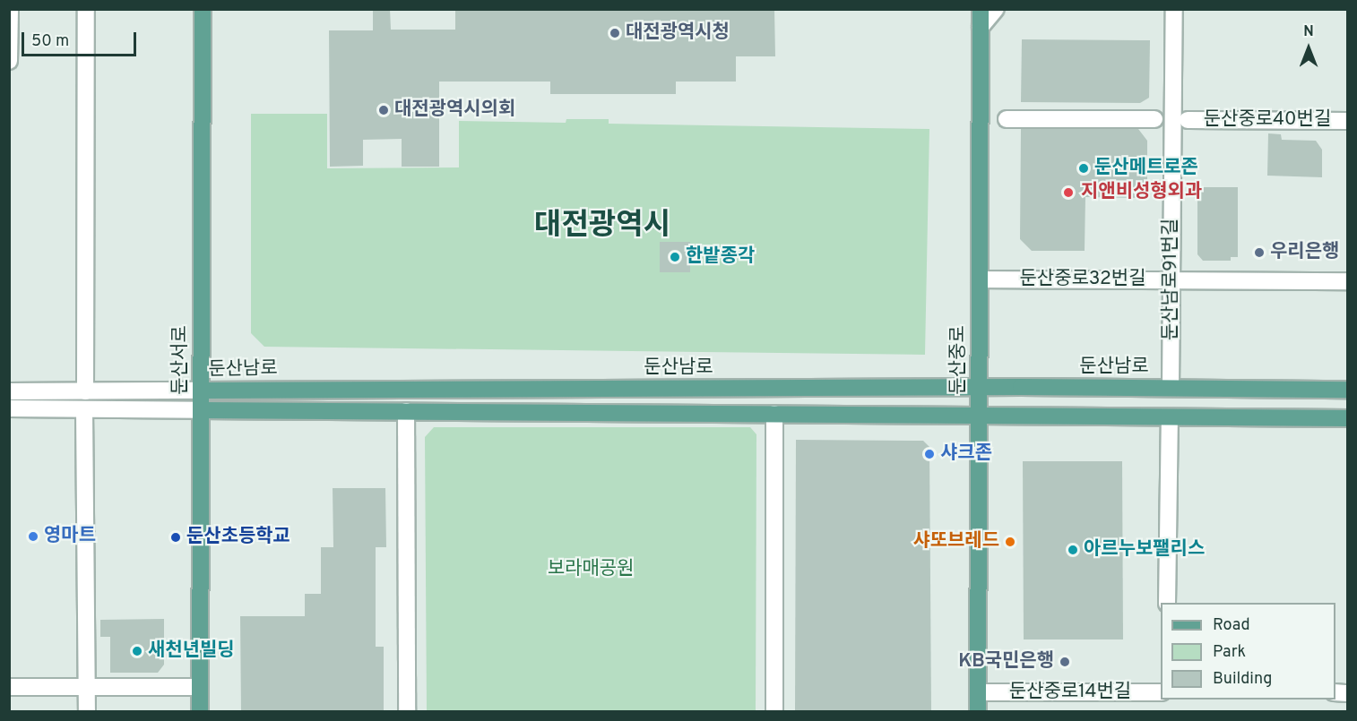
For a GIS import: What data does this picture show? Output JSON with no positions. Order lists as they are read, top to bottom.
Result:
{
  "streets": {
    "main road": ["둔산서로", "둔산중로", "둔산남로"],
    "street": [
      "둔산중로40번길",
      "둔산중로32번길",
      "둔산남로91번길",
      "둔산중로14번길"
    ]
  },
  "crossings": [
    ["둔산중로32번길", "둔산남로91번길"],
    ["둔산중로32번길", "둔산중로"],
    ["둔산남로91번길", "둔산남로"],
    ["둔산서로", "둔산남로"],
    ["둔산중로", "둔산남로"],
    ["둔산중로", "둔산중로14번길"]
  ],
  "districts": ["대전광역시"],
  "parks": ["보라매공원"],
  "places": [
    "대전광역시청",
    "대전광역시의회",
    "둔산메트로존",
    "지앤비성형외과",
    "우리은행",
    "한밭종각",
    "샤크존",
    "영마트",
    "둔산초등학교",
    "샤또브레드",
    "아르누보팰리스",
    "새천년빌딩",
    "KB국민은행"
  ],
  "legend": ["Road", "Park", "Building"],
  "scale_bar": "50 m",
  "north": "top"
}
